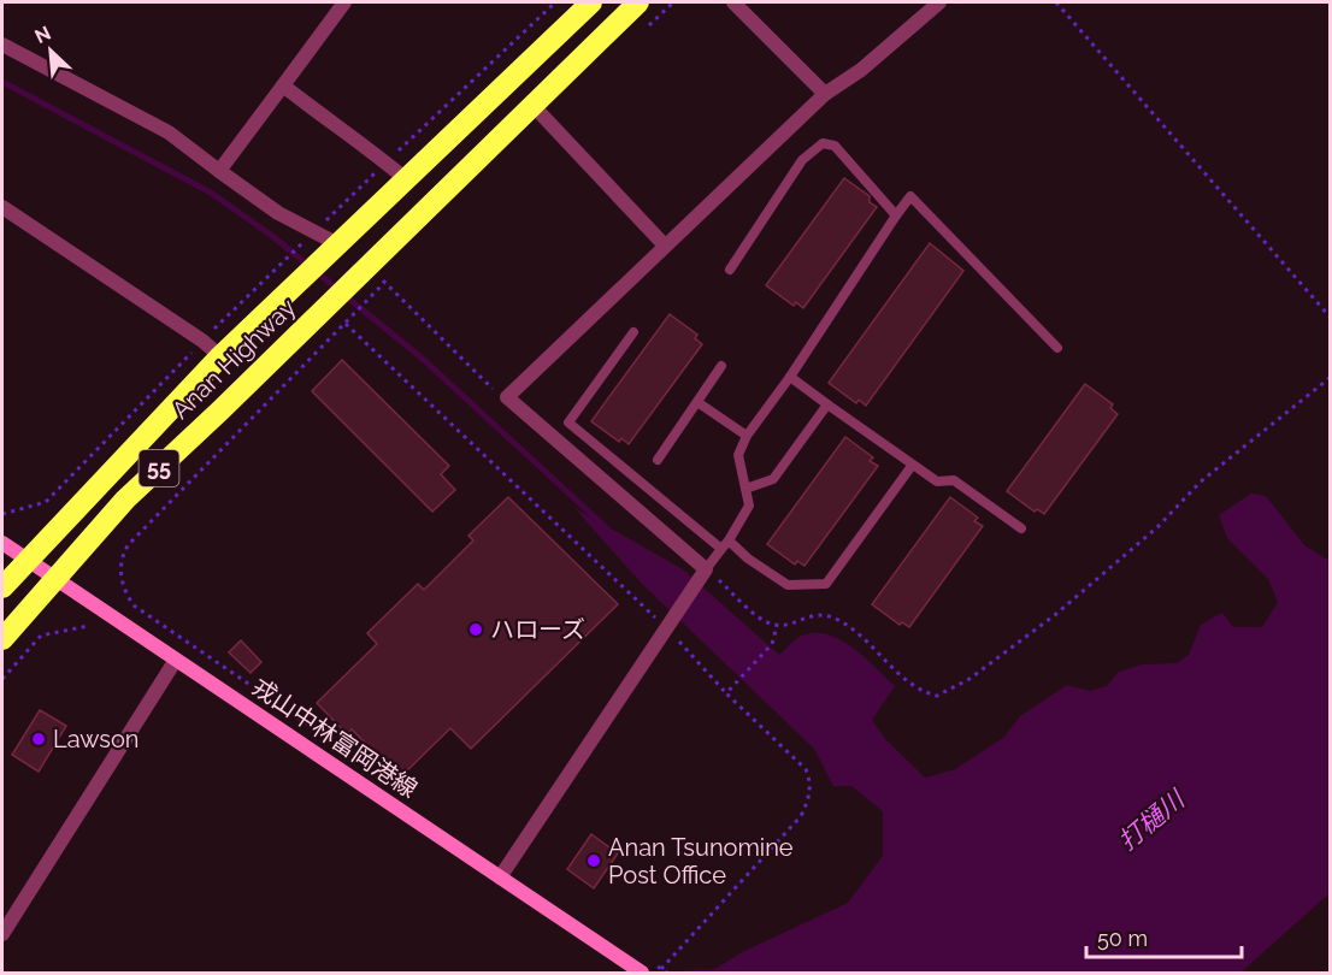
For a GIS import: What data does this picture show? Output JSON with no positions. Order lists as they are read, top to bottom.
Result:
{
  "streets": {
    "highway": ["Anan Highway", "55"],
    "main road": ["戎山中林富岡港線"]
  },
  "crossings": [
    ["Anan Highway", "55"],
    ["Anan Highway", "戎山中林富岡港線"]
  ],
  "water": ["打樋川"],
  "places": ["ハローズ", "Lawson", "Anan Tsunomine Post Office"],
  "scale_bar": "50 m",
  "north": "top left"
}
